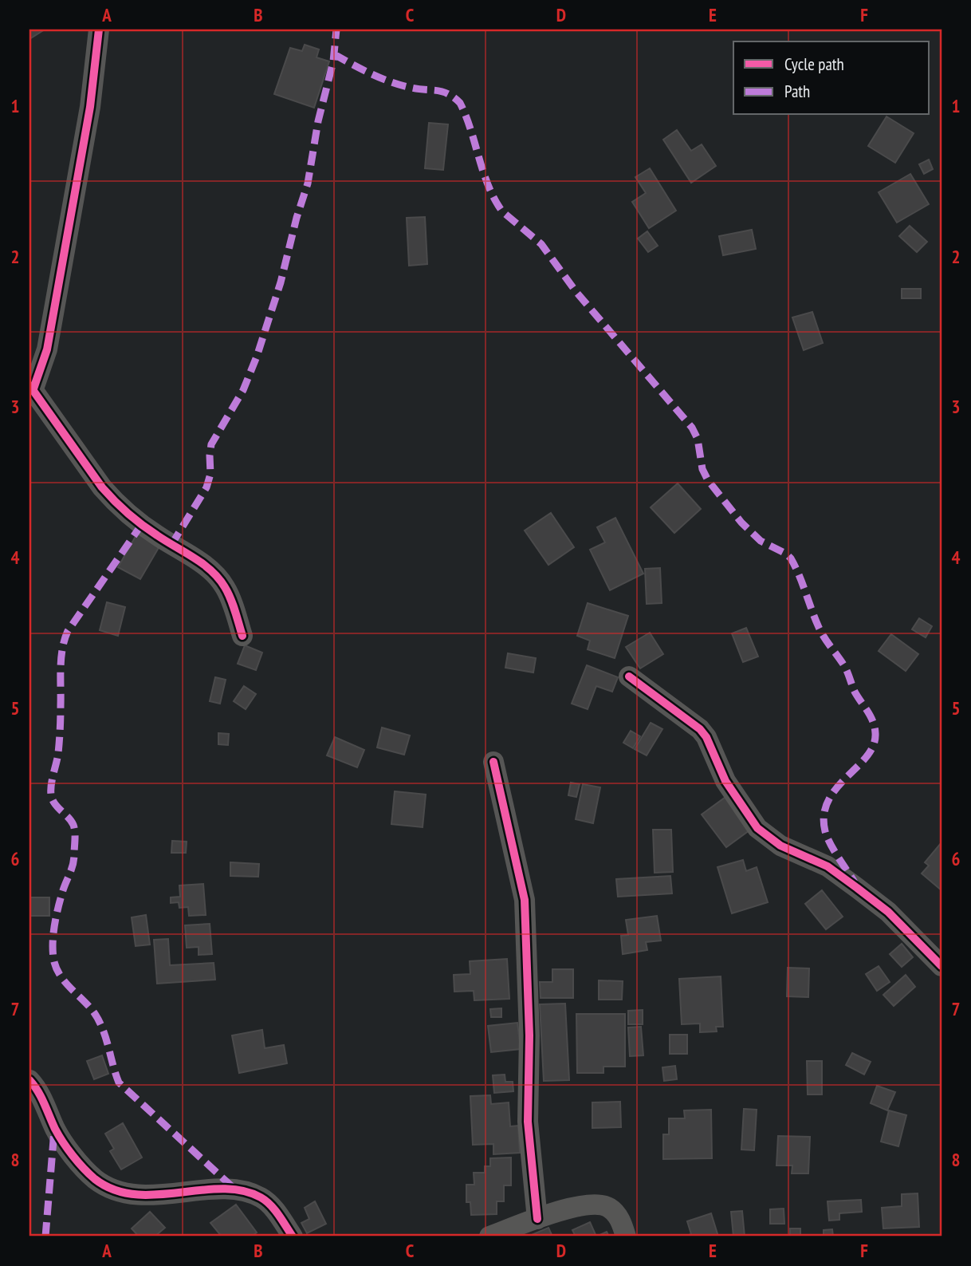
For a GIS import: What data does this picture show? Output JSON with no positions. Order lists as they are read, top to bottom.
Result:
{
  "legend": ["Cycle path", "Path"],
  "grid": {
    "columns": [
      "A",
      "B",
      "C",
      "D",
      "E",
      "F"
    ],
    "rows": [
      "1",
      "2",
      "3",
      "4",
      "5",
      "6",
      "7",
      "8"
    ]
  }
}
